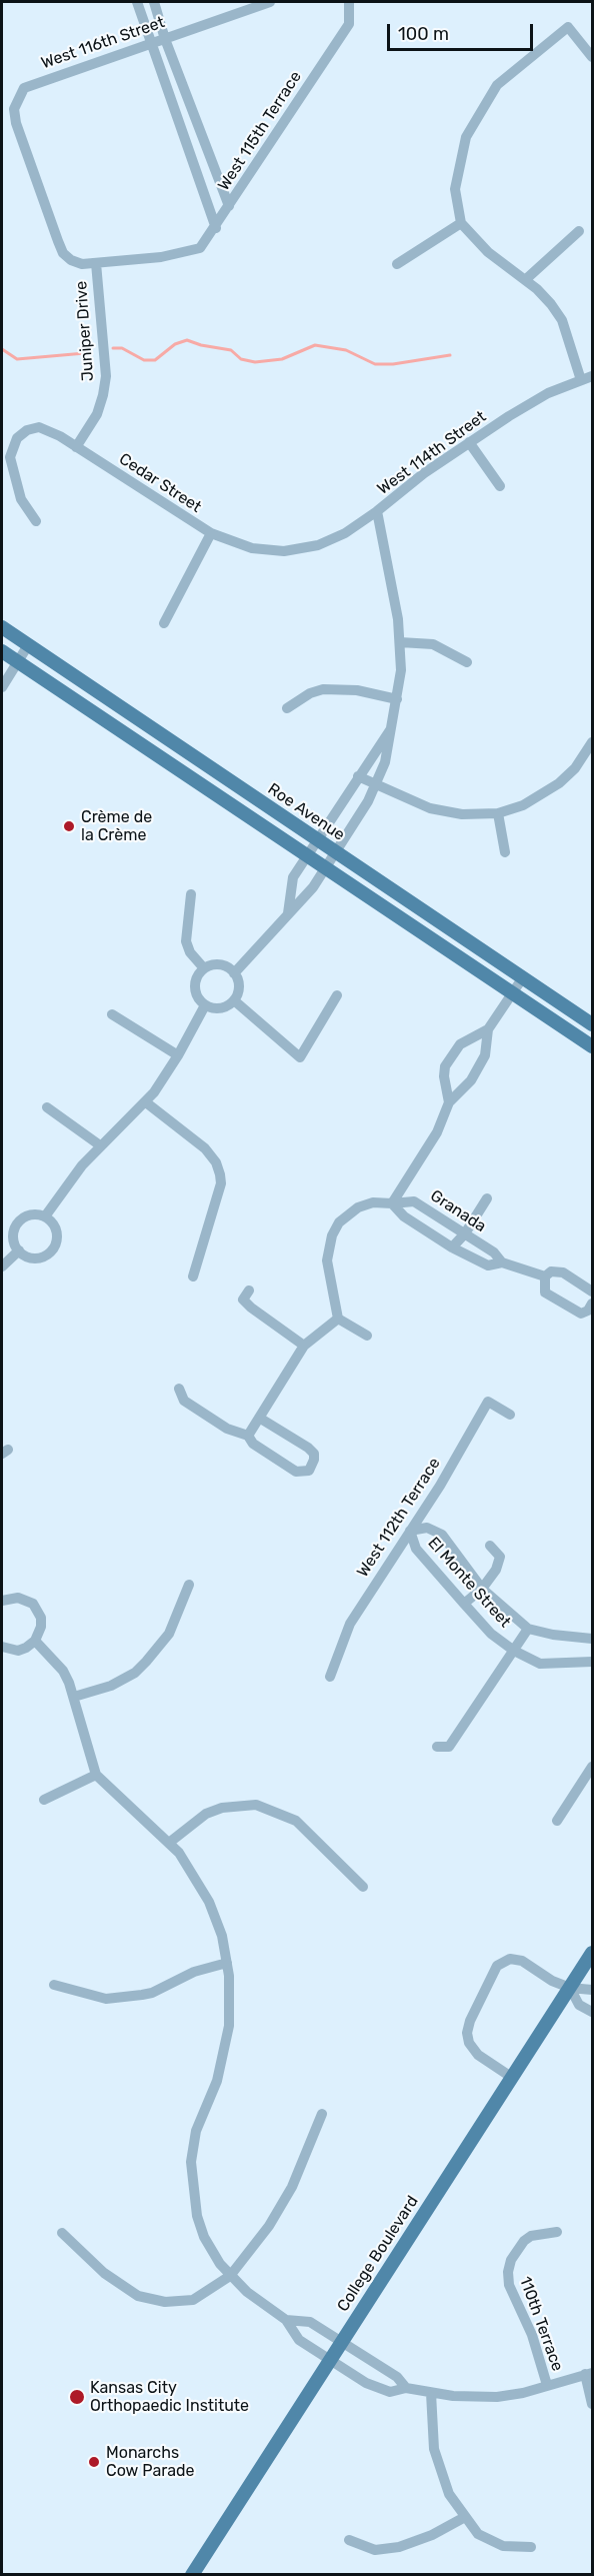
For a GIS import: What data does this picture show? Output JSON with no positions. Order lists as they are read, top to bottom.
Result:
{
  "streets": {
    "main road": ["Roe Avenue", "College Boulevard"],
    "street": [
      "West 116th Street",
      "West 115th Terrace",
      "Juniper Drive",
      "West 114th Street",
      "Cedar Street",
      "Granada",
      "West 112th Terrace",
      "El Monte Street",
      "110th Terrace"
    ]
  },
  "crossings": [
    ["West 116th Street", "Juniper Drive"],
    ["West 115th Terrace", "Juniper Drive"],
    ["Juniper Drive", "Cedar Street"],
    ["West 114th Street", "Cedar Street"],
    ["West 114th Street", "Roe Avenue"],
    ["West 112th Terrace", "El Monte Street"]
  ],
  "places": ["Crème de la Crème", "Kansas City Orthopaedic Institute", "Monarchs Cow Parade"],
  "scale_bar": "100 m"
}
